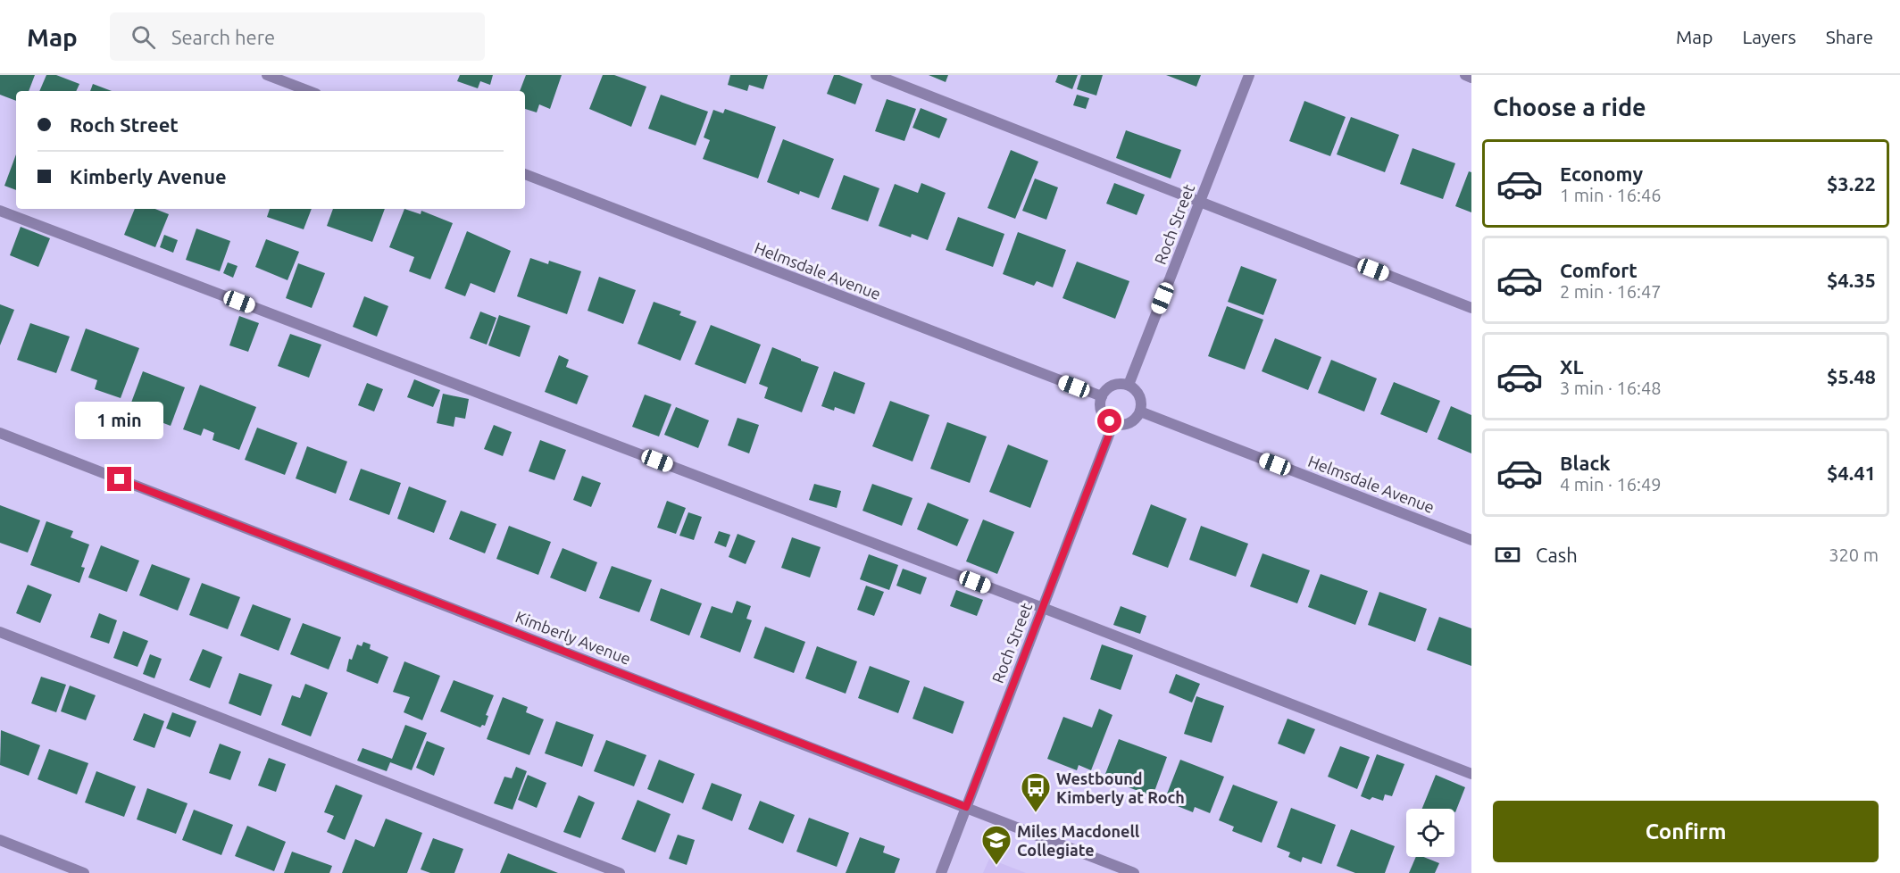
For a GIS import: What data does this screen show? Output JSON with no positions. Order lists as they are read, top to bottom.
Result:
{
  "streets": {
    "street": ["Roch Street", "Helmsdale Avenue", "Kimberly Avenue"]
  },
  "crossings": [
    ["Roch Street", "Helmsdale Avenue"],
    ["Roch Street", "Kimberly Avenue"]
  ],
  "places": {
    "bus stop": ["Westbound Kimberly at Roch"],
    "school or university": ["Miles Macdonell Collegiate"]
  },
  "page": {
    "header": "Map",
    "search": "Search here",
    "nav": ["Map", "Layers", "Share"],
    "heading": "Choose a ride",
    "banner": ["Roch Street", "Kimberly Avenue"],
    "list": [
      {
        "name": "Economy",
        "note": "1 min · 16:46",
        "value": "$3.22"
      },
      {
        "name": "Comfort",
        "note": "2 min · 16:47",
        "value": "$4.35"
      },
      {
        "name": "XL",
        "note": "3 min · 16:48",
        "value": "$5.48"
      },
      {
        "name": "Black",
        "note": "4 min · 16:49",
        "value": "$4.41"
      }
    ],
    "bubble": "1 min",
    "pay": ["Cash", "320 m"],
    "buttons": "Confirm"
  }
}
